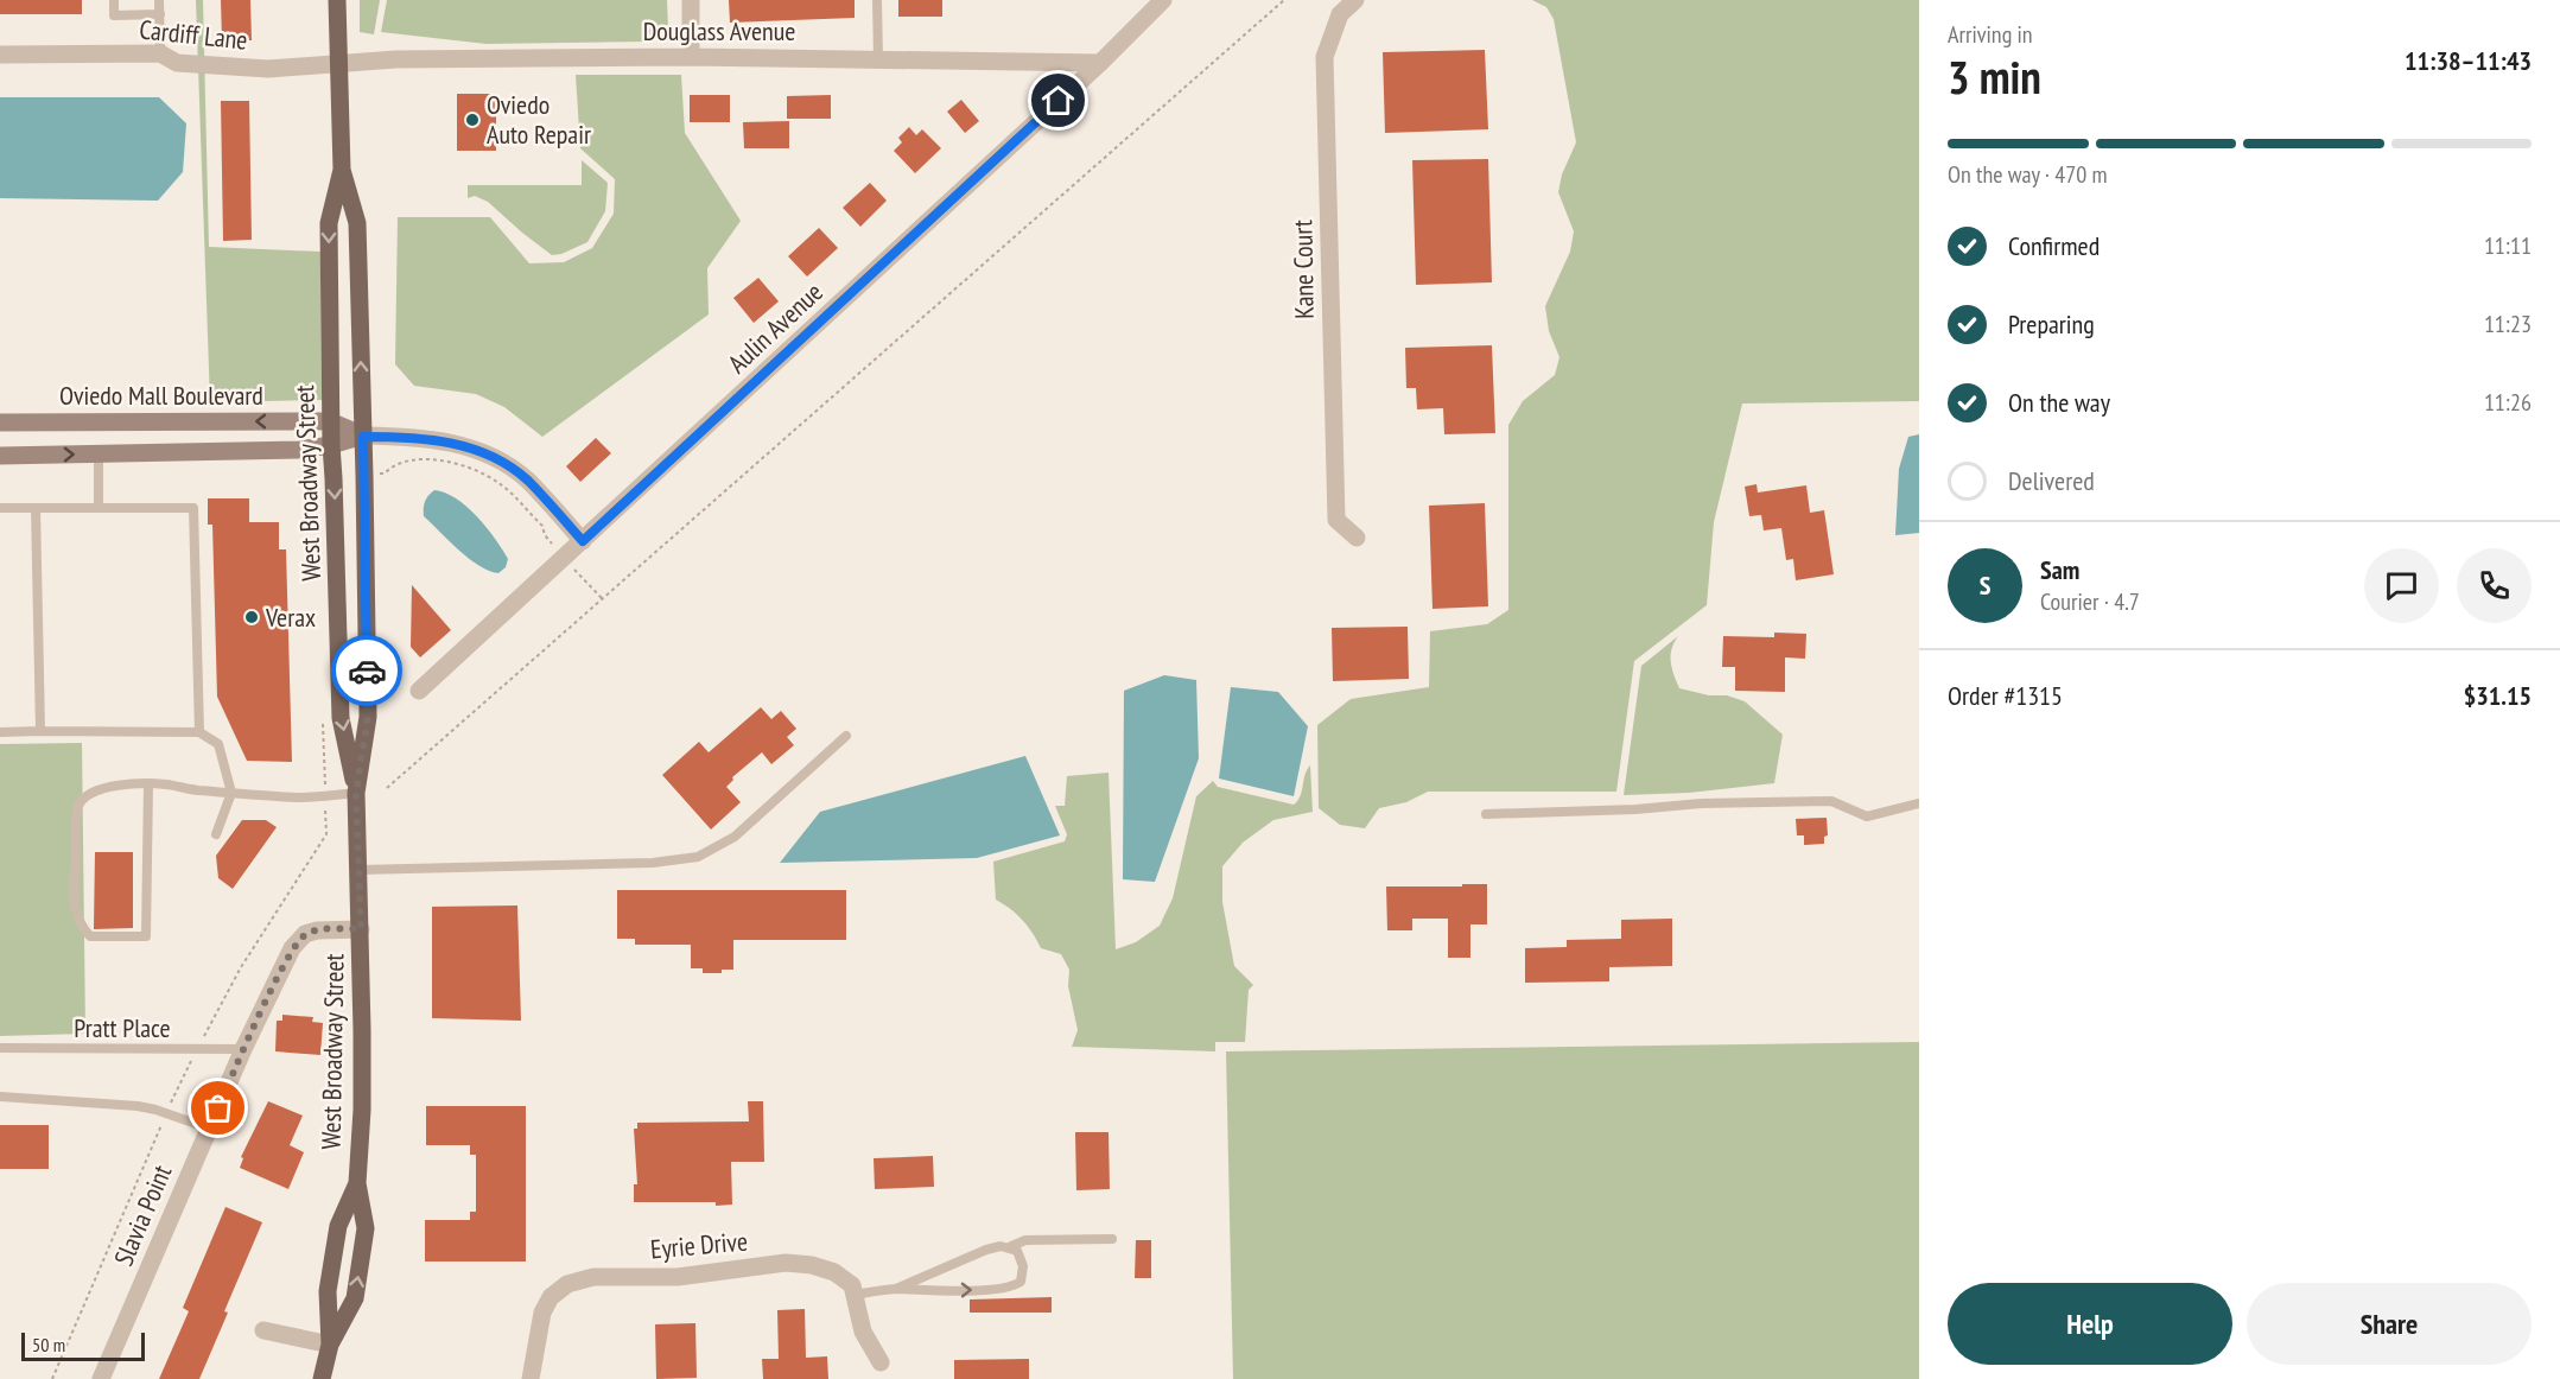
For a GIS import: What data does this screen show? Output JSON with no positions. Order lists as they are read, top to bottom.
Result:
{
  "streets": {
    "main road": ["West Broadway Street"],
    "street": [
      "Douglass Avenue",
      "Cardiff Lane",
      "Kane Court",
      "Aulin Avenue",
      "Oviedo Mall Boulevard",
      "Slavia Point",
      "Eyrie Drive"
    ],
    "lane": ["Pratt Place"]
  },
  "crossings": [
    ["Douglass Avenue", "Cardiff Lane"],
    ["Douglass Avenue", "Aulin Avenue"],
    ["Douglass Avenue", "West Broadway Street"],
    ["Cardiff Lane", "West Broadway Street"],
    ["Aulin Avenue", "Oviedo Mall Boulevard"],
    ["Oviedo Mall Boulevard", "West Broadway Street"],
    ["West Broadway Street", "Slavia Point"],
    ["Pratt Place", "Slavia Point"]
  ],
  "places": ["Oviedo Auto Repair", "Verax"],
  "scale_bar": "50 m",
  "page": {
    "heading": ["3 min", "Arriving in", "11:38–11:43"],
    "panel": [
      "Sam",
      "Courier · 4.7",
      "Order #1315",
      "$31.15"
    ],
    "bar": "On the way · 470 m",
    "list": [
      ["Confirmed", "11:11"],
      ["Preparing", "11:23"],
      ["On the way", "11:26"],
      "Delivered"
    ],
    "round": "S",
    "buttons": ["Help", "Share"],
    "scale": "50 m"
  }
}
